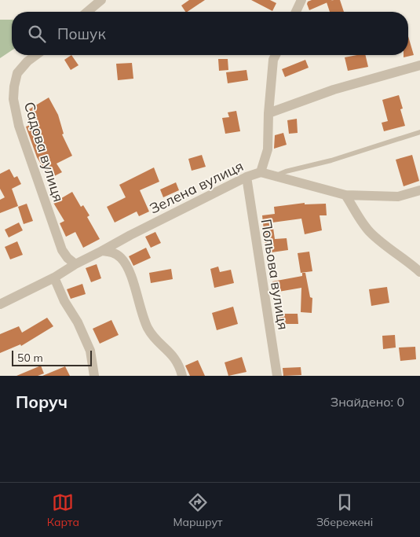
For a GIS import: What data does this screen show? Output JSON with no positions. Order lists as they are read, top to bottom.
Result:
{
  "streets": {
    "street": ["Садова вулиця", "Зелена вулиця", "Польова вулиця"]
  },
  "crossings": [
    ["Садова вулиця", "Зелена вулиця"],
    ["Зелена вулиця", "Польова вулиця"]
  ],
  "scale_bar": "50 m",
  "page": {
    "search": "Пошук",
    "scale": "50 m",
    "heading": ["Поруч", "Знайдено: 0"],
    "nav": ["Карта", "Маршрут", "Збережені"]
  }
}
